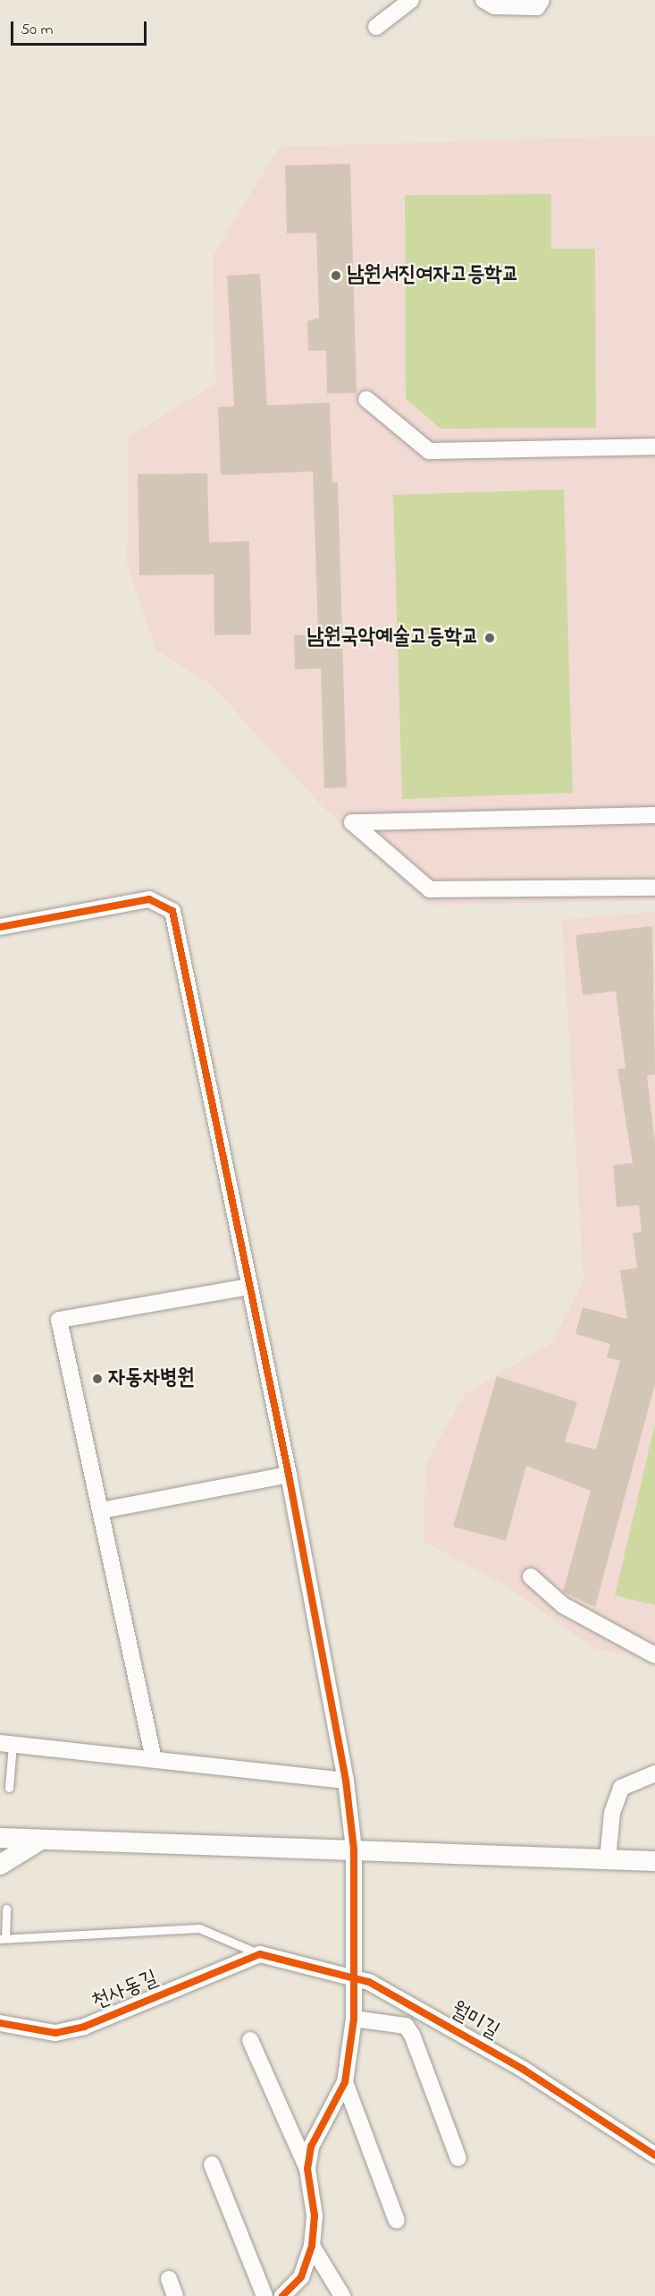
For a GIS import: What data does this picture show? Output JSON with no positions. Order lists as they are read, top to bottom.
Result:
{
  "streets": {
    "street": ["천사동길", "월미길"]
  },
  "crossings": [
    ["천사동길", "월미길"]
  ],
  "places": ["남원서진여자고등학교", "남원국악예술고등학교", "자동차병원"],
  "scale_bar": "50 m"
}
